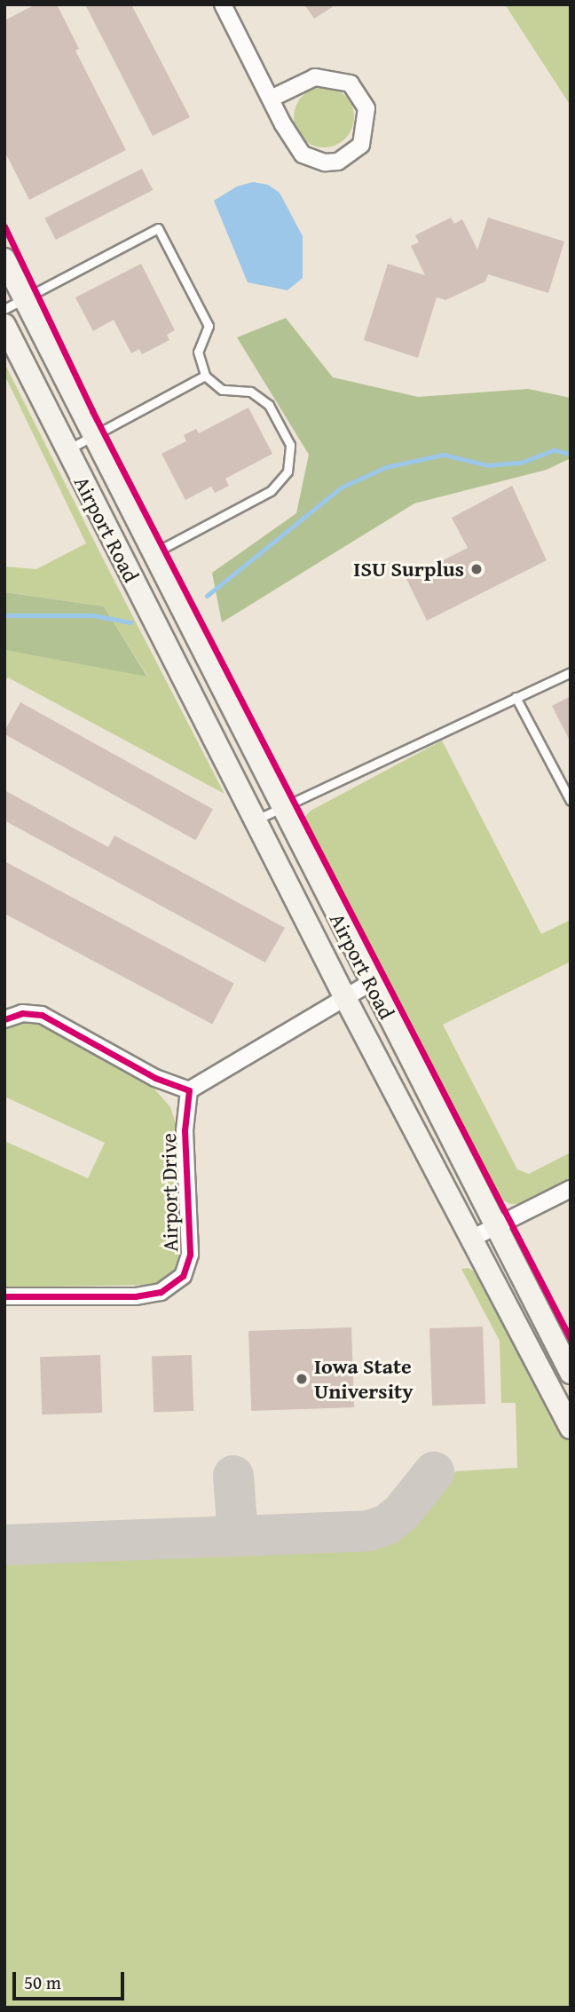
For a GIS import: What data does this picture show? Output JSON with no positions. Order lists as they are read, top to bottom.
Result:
{
  "streets": {
    "main road": ["Airport Road"],
    "street": ["Airport Drive"]
  },
  "places": ["ISU Surplus", "Iowa State University"],
  "scale_bar": "50 m"
}
